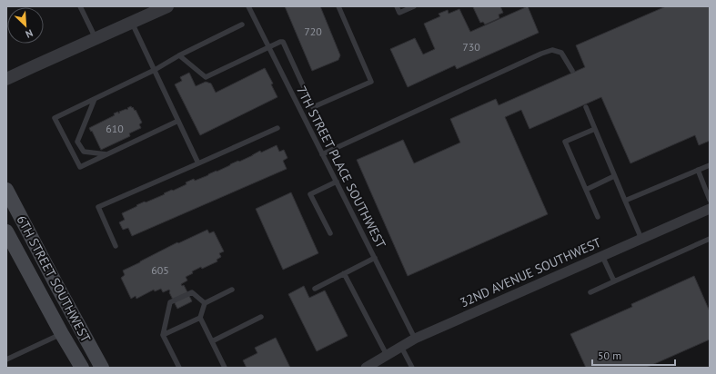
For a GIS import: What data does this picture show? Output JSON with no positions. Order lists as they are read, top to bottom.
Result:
{
  "streets": {
    "main road": ["6TH STREET SOUTHWEST"],
    "street": ["32ND AVENUE SOUTHWEST"],
    "lane": ["7TH STREET PLACE SOUTHWEST"]
  },
  "crossings": [
    ["7TH STREET PLACE SOUTHWEST", "32ND AVENUE SOUTHWEST"]
  ],
  "house_numbers": [
    "720",
    "730",
    "610",
    "605"
  ],
  "scale_bar": "50 m",
  "north": "bottom right"
}
